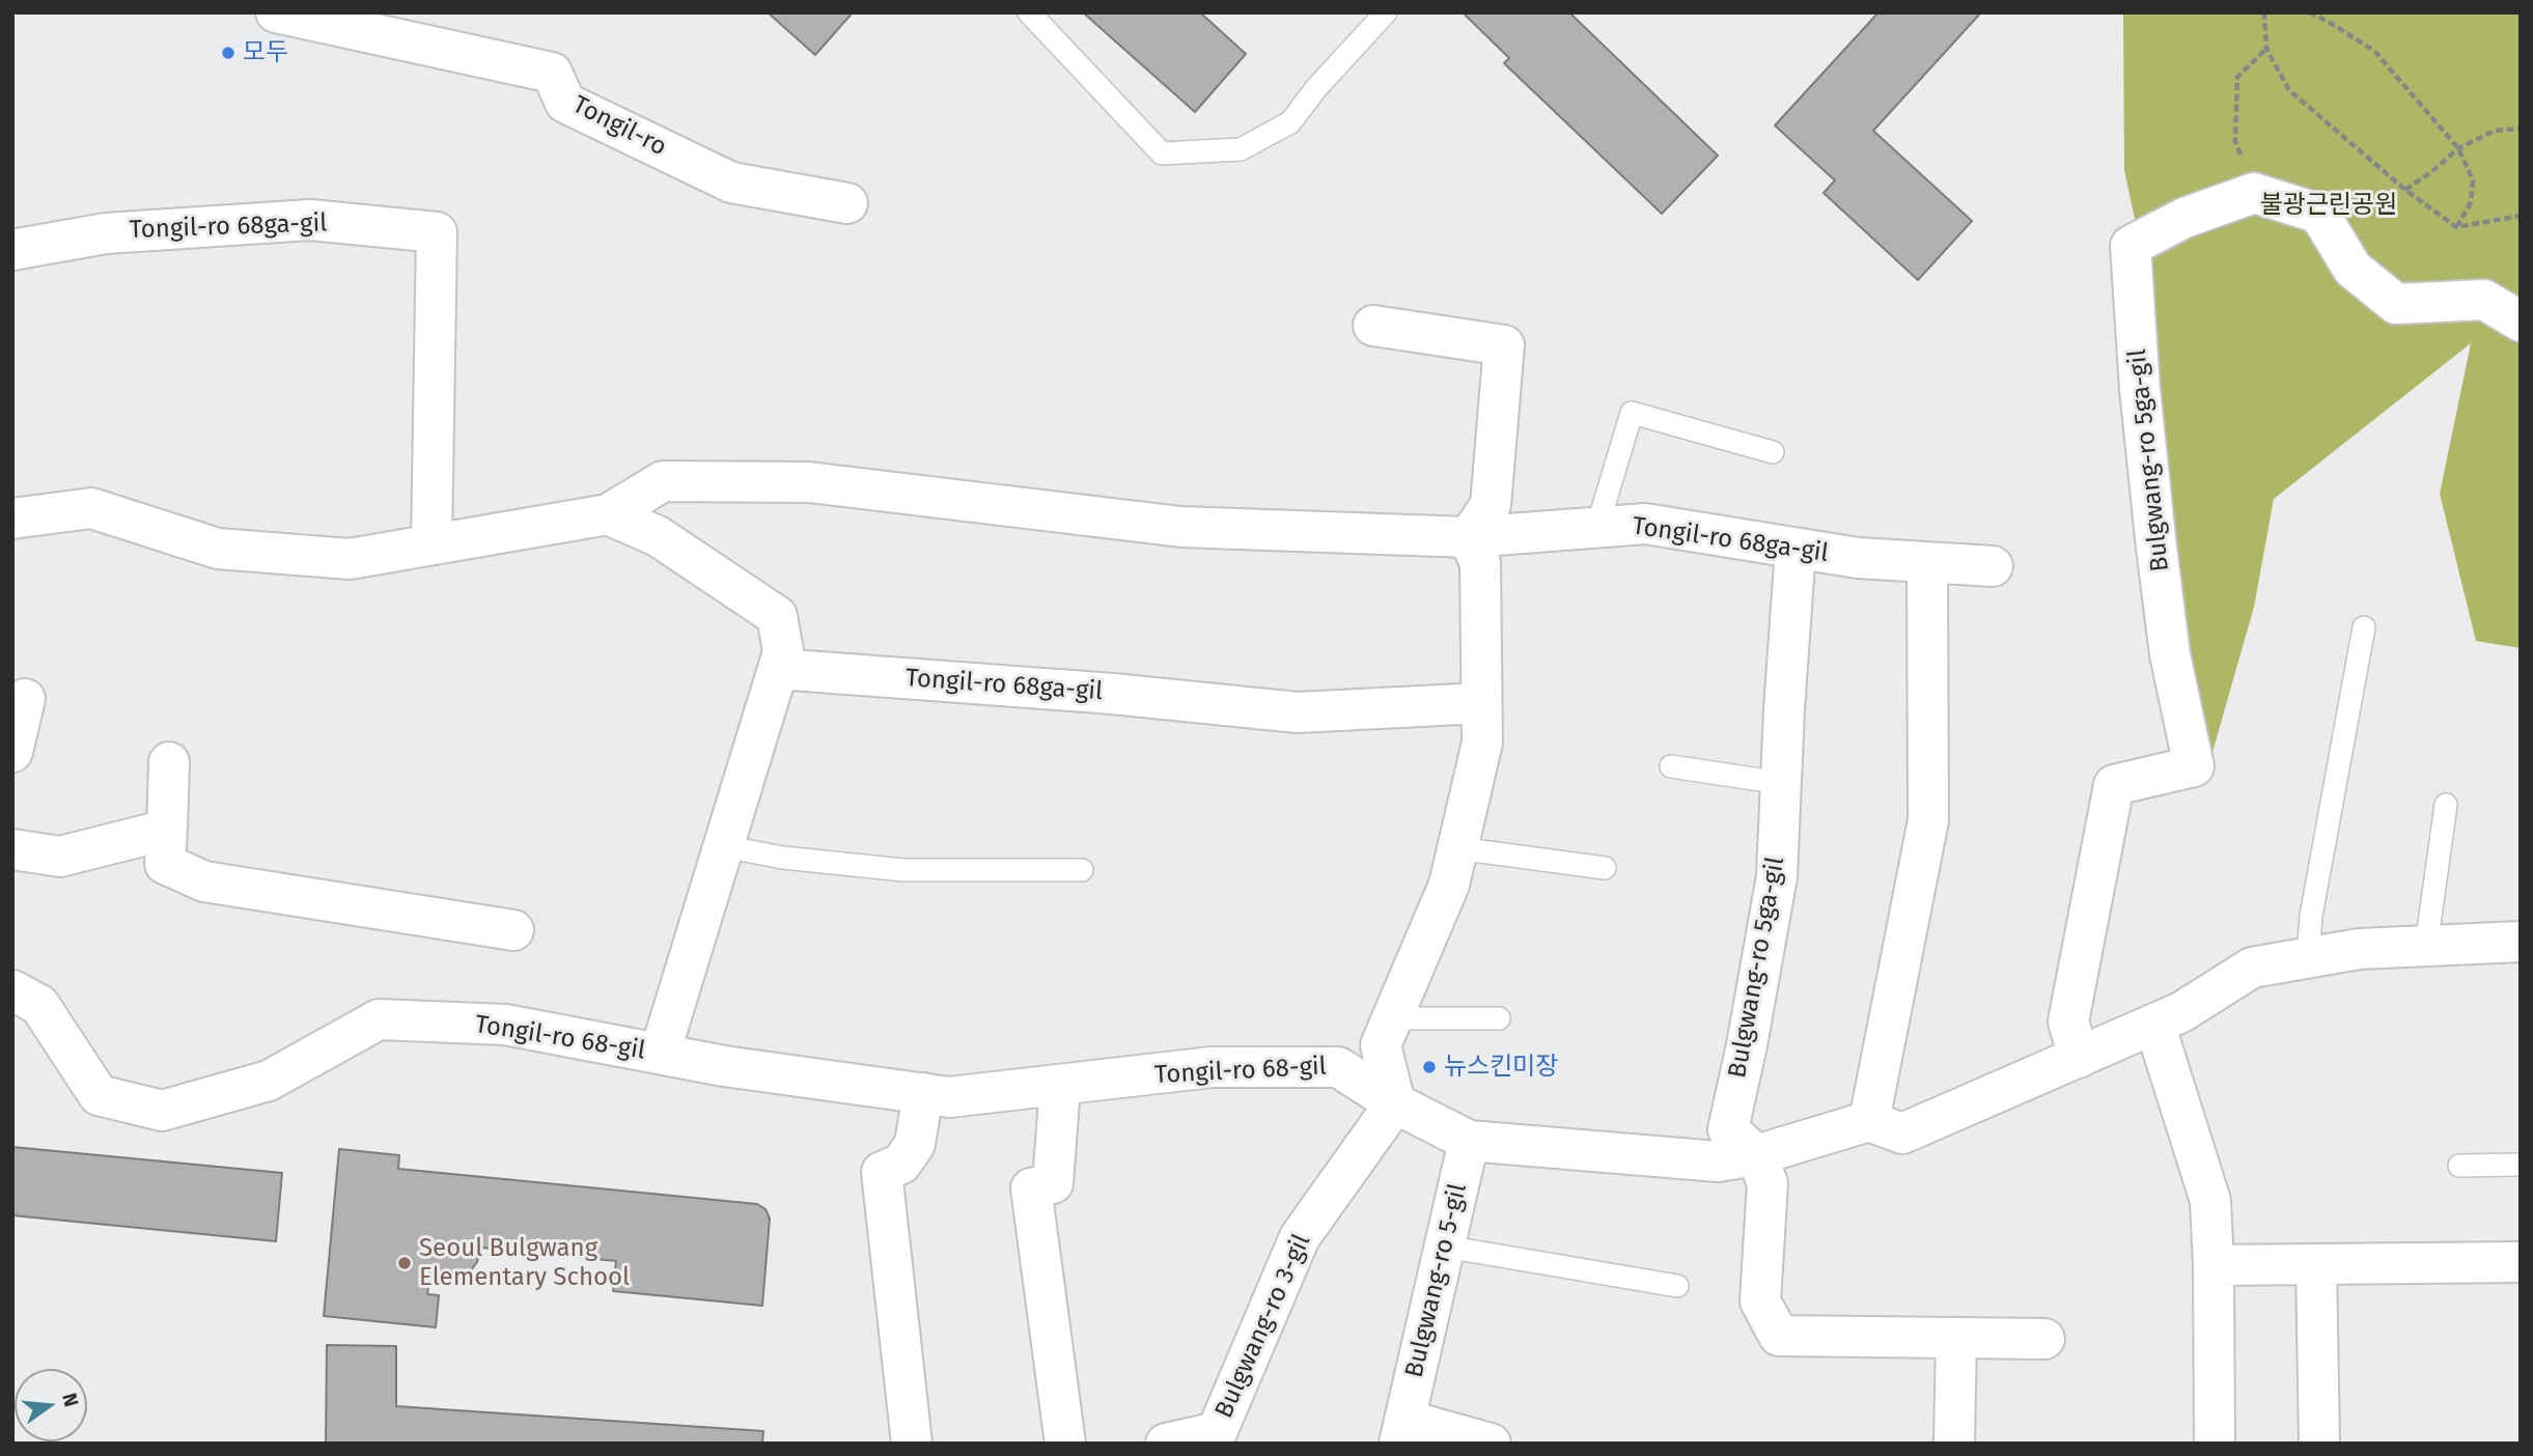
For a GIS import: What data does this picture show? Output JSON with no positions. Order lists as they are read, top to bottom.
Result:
{
  "streets": {
    "street": [
      "Tongil-ro",
      "Tongil-ro 68ga-gil",
      "Bulgwang-ro 5ga-gil",
      "Tongil-ro 68-gil",
      "Bulgwang-ro 5-gil",
      "Bulgwang-ro 3-gil"
    ]
  },
  "crossings": [
    ["Tongil-ro 68ga-gil", "Bulgwang-ro 5ga-gil"],
    ["Tongil-ro 68ga-gil", "Tongil-ro 68-gil"],
    ["Tongil-ro 68-gil", "Bulgwang-ro 3-gil"]
  ],
  "parks": ["불광근린공원"],
  "places": ["모두", "뉴스킨미장", "Seoul Bulgwang Elementary School"],
  "north": "right"
}
